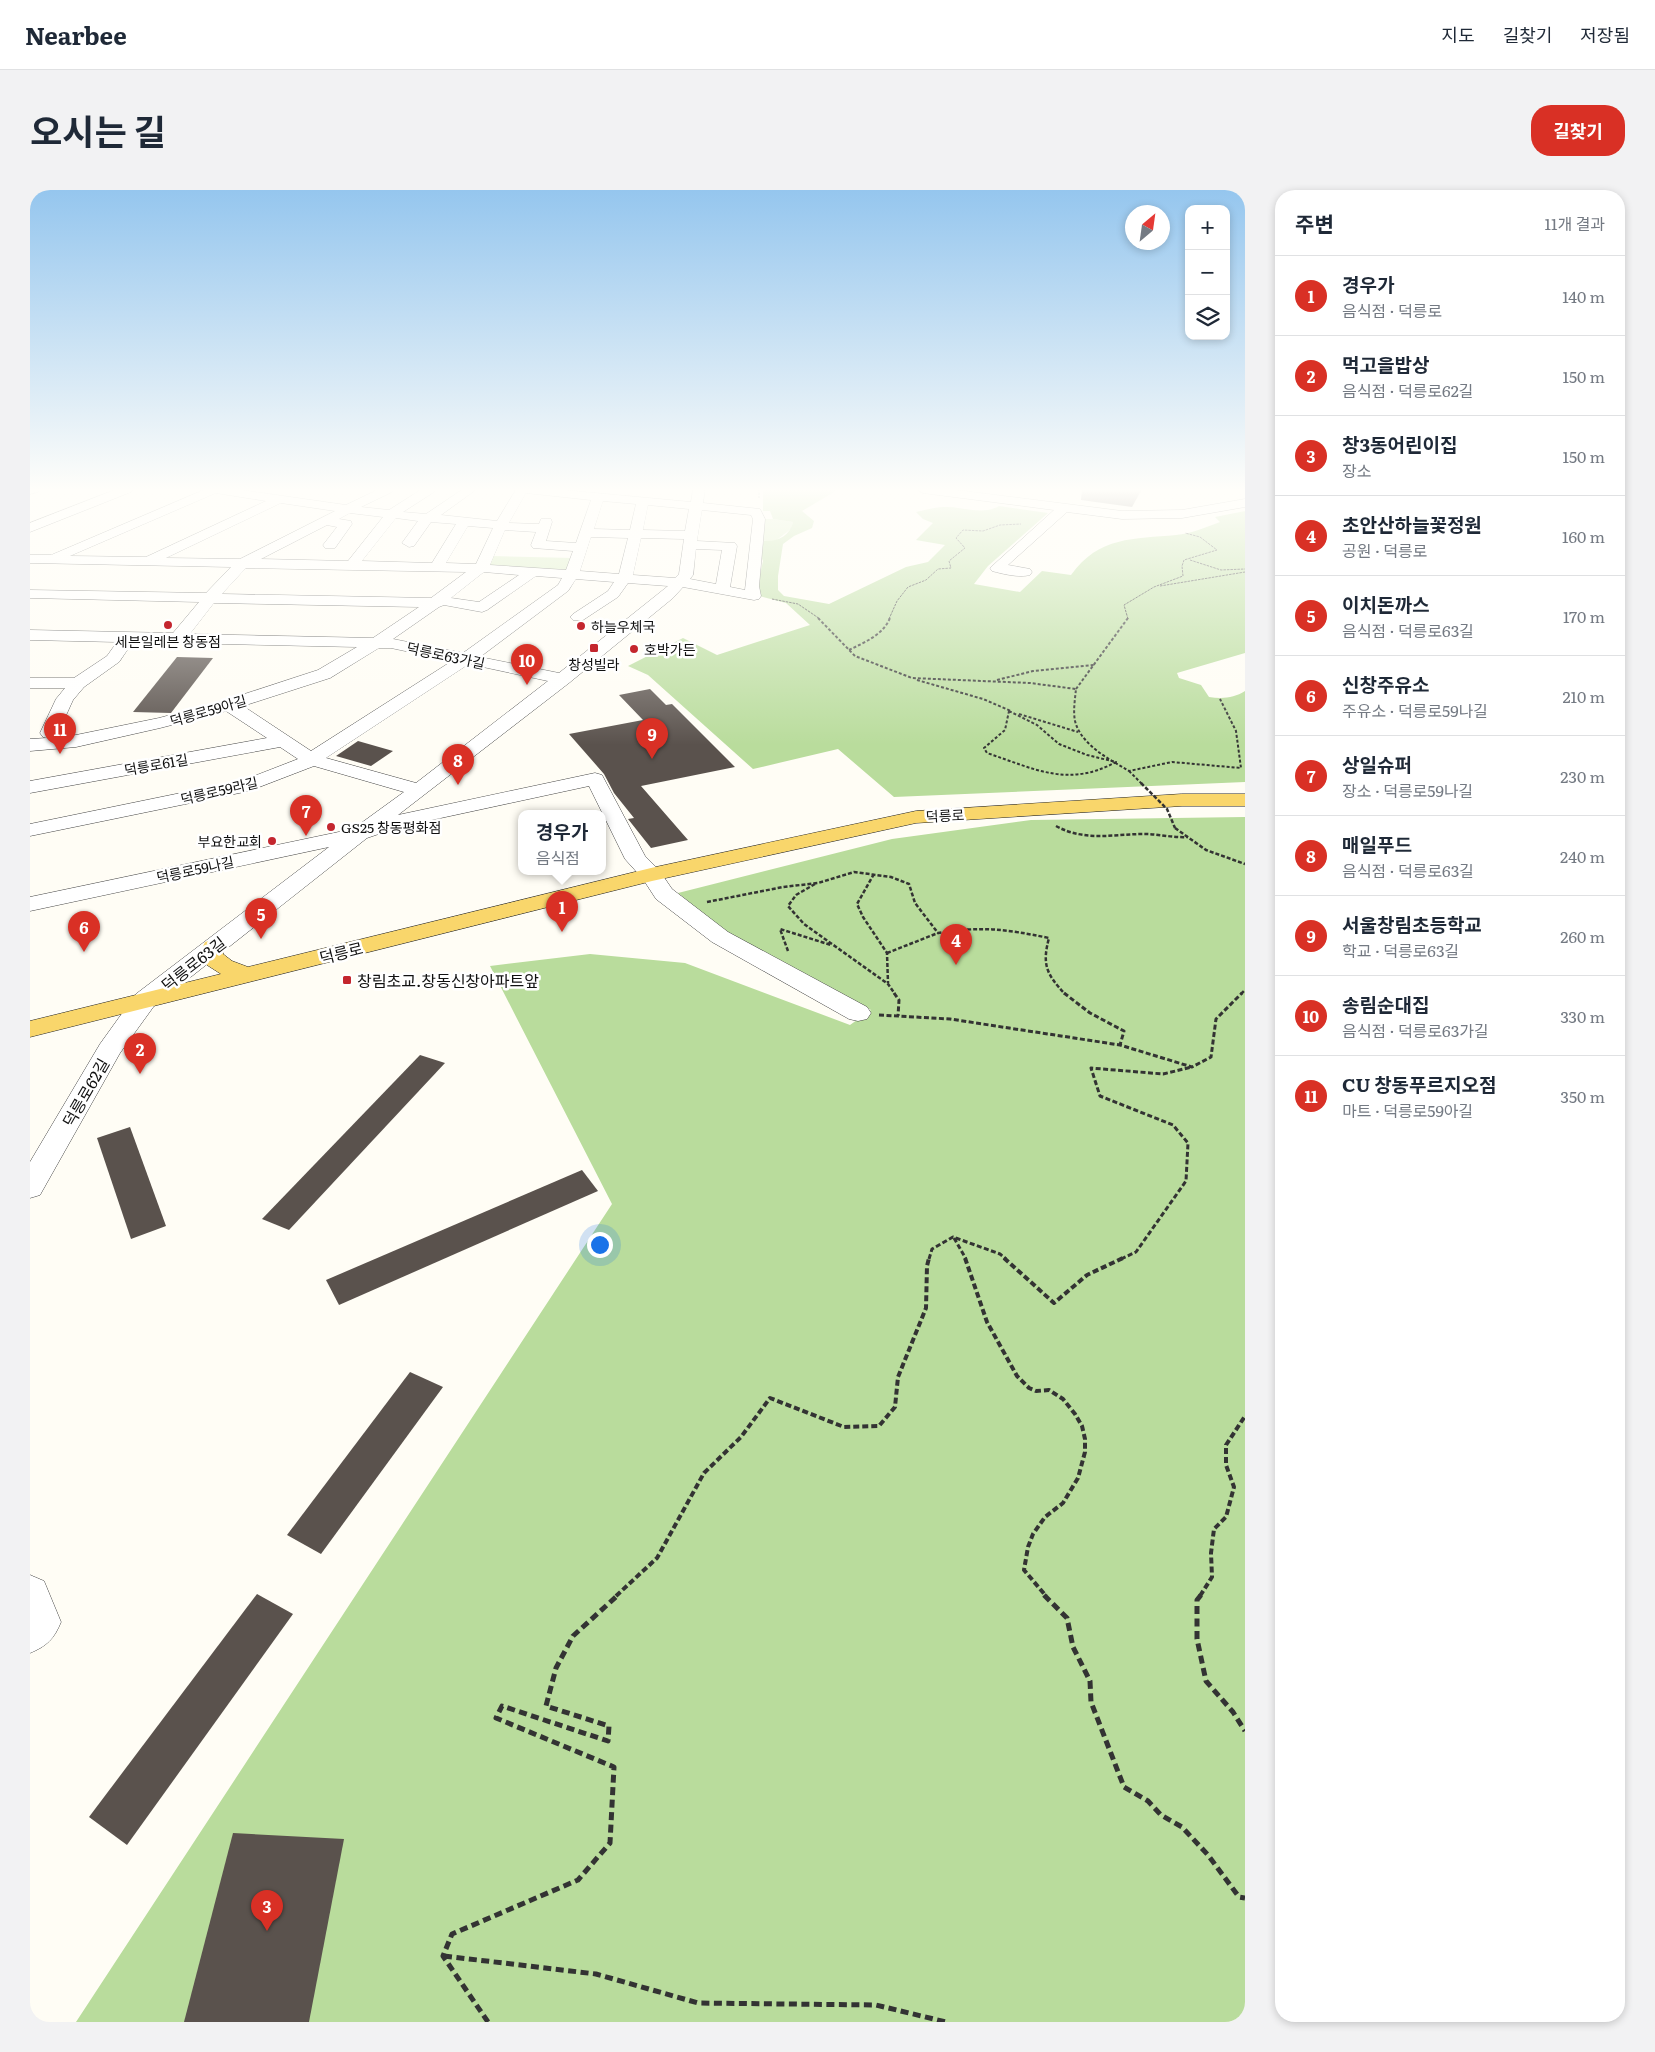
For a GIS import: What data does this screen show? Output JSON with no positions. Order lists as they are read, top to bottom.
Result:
{
  "streets": {
    "main road": ["덕릉로"],
    "street": [
      "덕릉로63가길",
      "덕릉로59아길",
      "덕릉로61길",
      "덕릉로59라길",
      "덕릉로59나길",
      "덕릉로63길",
      "덕릉로62길"
    ]
  },
  "crossings": [
    ["덕릉로63가길", "덕릉로59아길"],
    ["덕릉로63가길", "덕릉로59라길"],
    ["덕릉로63가길", "덕릉로63길"],
    ["덕릉로", "덕릉로63길"],
    ["덕릉로", "덕릉로62길"],
    ["덕릉로59나길", "덕릉로63길"],
    ["덕릉로63길", "덕릉로62길"]
  ],
  "places": {
    "other": [
      "세븐일레븐 창동점",
      "하늘우체국",
      "호박가든",
      "GS25 창동평화점",
      "부요한교회"
    ],
    "transit": ["창성빌라", "창림초교.창동신창아파트앞"]
  },
  "north": "top right",
  "page": {
    "header": "Nearbee",
    "nav": ["지도", "길찾기", "저장됨"],
    "title": "오시는 길",
    "buttons": "길찾기",
    "heading": ["주변", "11개 결과"],
    "map_buttons": ["+", "−"],
    "list": [
      {
        "mark": "1",
        "name": "경우가",
        "note": "음식점 · 덕릉로",
        "value": "140 m"
      },
      {
        "mark": "2",
        "name": "먹고을밥상",
        "note": "음식점 · 덕릉로62길",
        "value": "150 m"
      },
      {
        "mark": "3",
        "name": "창3동어린이집",
        "note": "장소",
        "value": "150 m"
      },
      {
        "mark": "4",
        "name": "초안산하늘꽃정원",
        "note": "공원 · 덕릉로",
        "value": "160 m"
      },
      {
        "mark": "5",
        "name": "이치돈까스",
        "note": "음식점 · 덕릉로63길",
        "value": "170 m"
      },
      {
        "mark": "6",
        "name": "신창주유소",
        "note": "주유소 · 덕릉로59나길",
        "value": "210 m"
      },
      {
        "mark": "7",
        "name": "상일슈퍼",
        "note": "장소 · 덕릉로59나길",
        "value": "230 m"
      },
      {
        "mark": "8",
        "name": "매일푸드",
        "note": "음식점 · 덕릉로63길",
        "value": "240 m"
      },
      {
        "mark": "9",
        "name": "서울창림초등학교",
        "note": "학교 · 덕릉로63길",
        "value": "260 m"
      },
      {
        "mark": "10",
        "name": "송림순대집",
        "note": "음식점 · 덕릉로63가길",
        "value": "330 m"
      },
      {
        "mark": "11",
        "name": "CU 창동푸르지오점",
        "note": "마트 · 덕릉로59아길",
        "value": "350 m"
      }
    ],
    "pins": [
      "10",
      "11",
      "9",
      "8",
      "7",
      "1",
      "5",
      "6",
      "4",
      "2",
      "3"
    ],
    "popup": ["경우가", "음식점"]
  }
}
